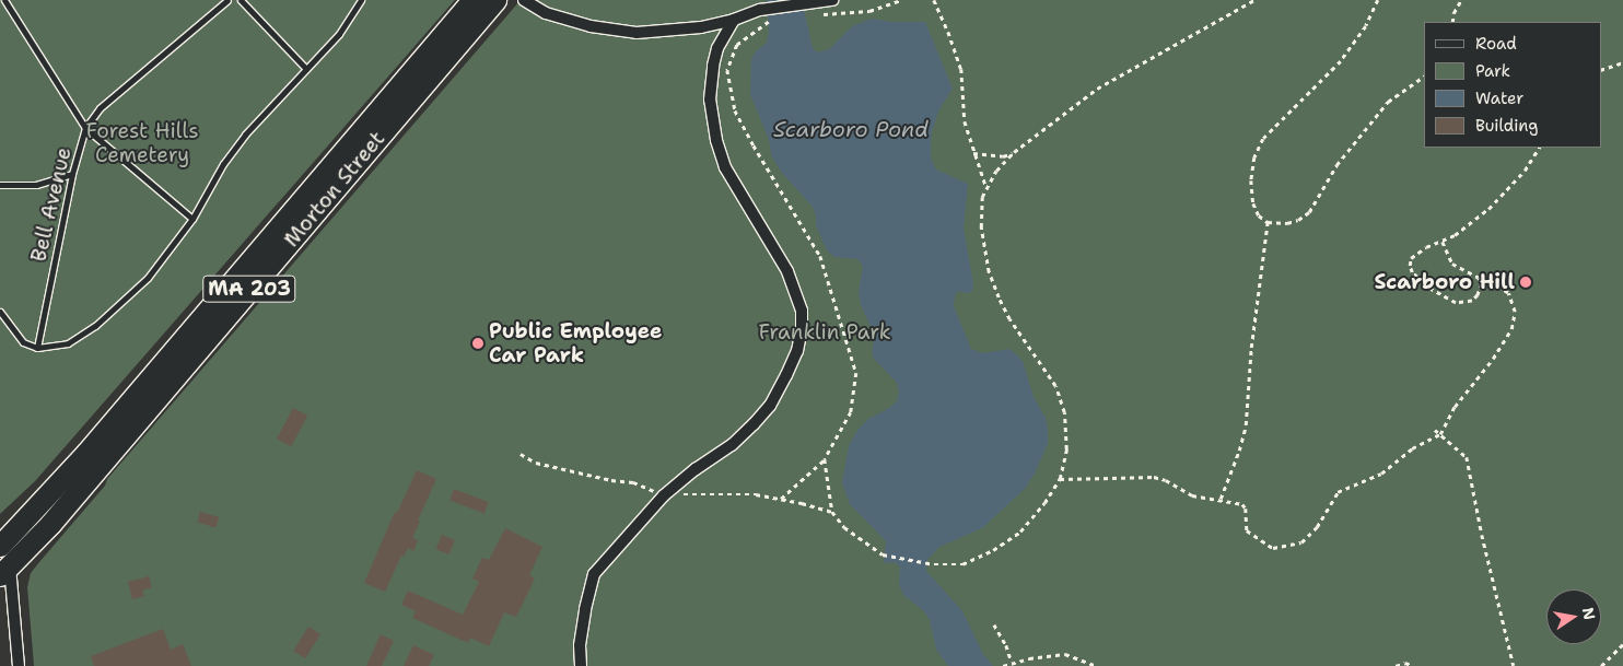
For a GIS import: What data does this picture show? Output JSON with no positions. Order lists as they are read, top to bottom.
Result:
{
  "streets": {
    "highway": ["Morton Street", "MA 203"],
    "lane": ["Bell Avenue"]
  },
  "water": ["Scarboro Pond"],
  "parks": ["Forest Hills Cemetery", "Franklin Park"],
  "places": ["Scarboro Hill", "Public Employee Car Park"],
  "legend": [
    "Road",
    "Park",
    "Water",
    "Building"
  ],
  "north": "right"
}
